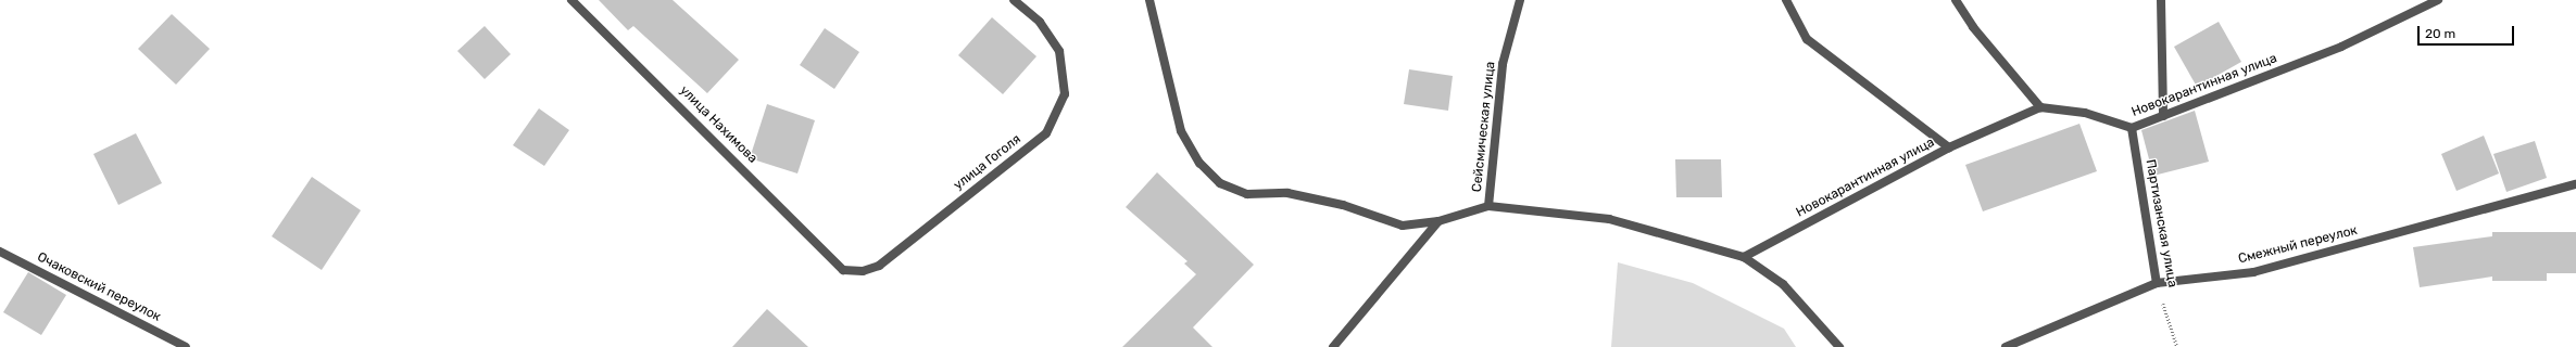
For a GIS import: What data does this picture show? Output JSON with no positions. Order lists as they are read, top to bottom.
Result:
{
  "streets": {
    "street": [
      "Новокарантинная улица",
      "улица Нахимова",
      "Сейсмическая улица",
      "улица Гоголя",
      "Партизанская улица",
      "Смежный переулок",
      "Очаковский переулок"
    ]
  },
  "crossings": [
    ["Новокарантинная улица", "Партизанская улица"],
    ["улица Нахимова", "улица Гоголя"],
    ["Партизанская улица", "Смежный переулок"]
  ],
  "scale_bar": "20 m"
}
